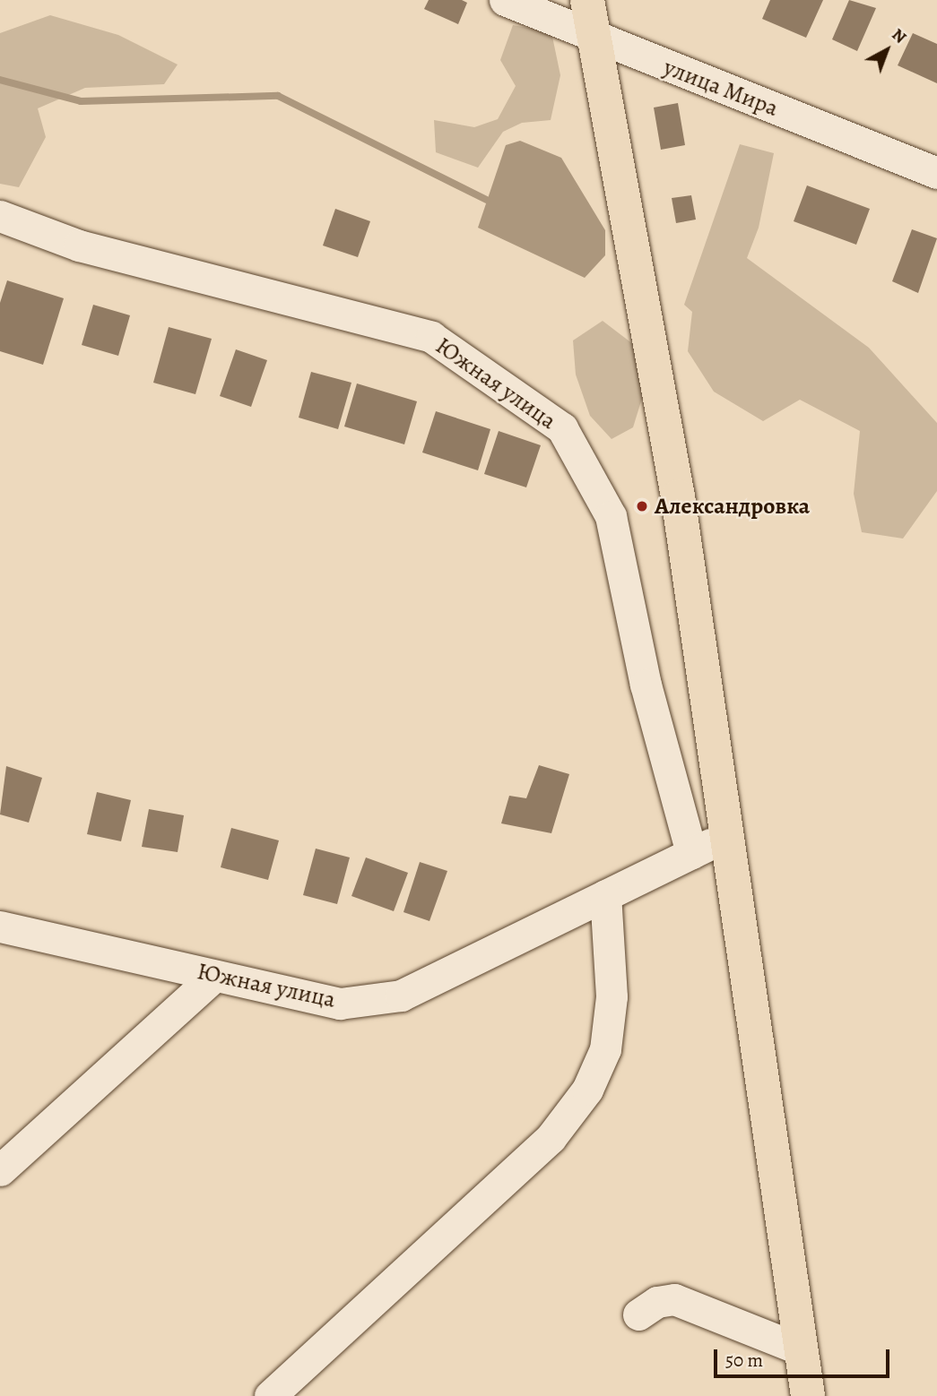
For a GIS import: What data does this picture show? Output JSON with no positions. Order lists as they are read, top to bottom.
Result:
{
  "streets": {
    "street": ["улица Мира", "Южная улица"]
  },
  "places": ["Александровка"],
  "scale_bar": "50 m",
  "north": "top right"
}
